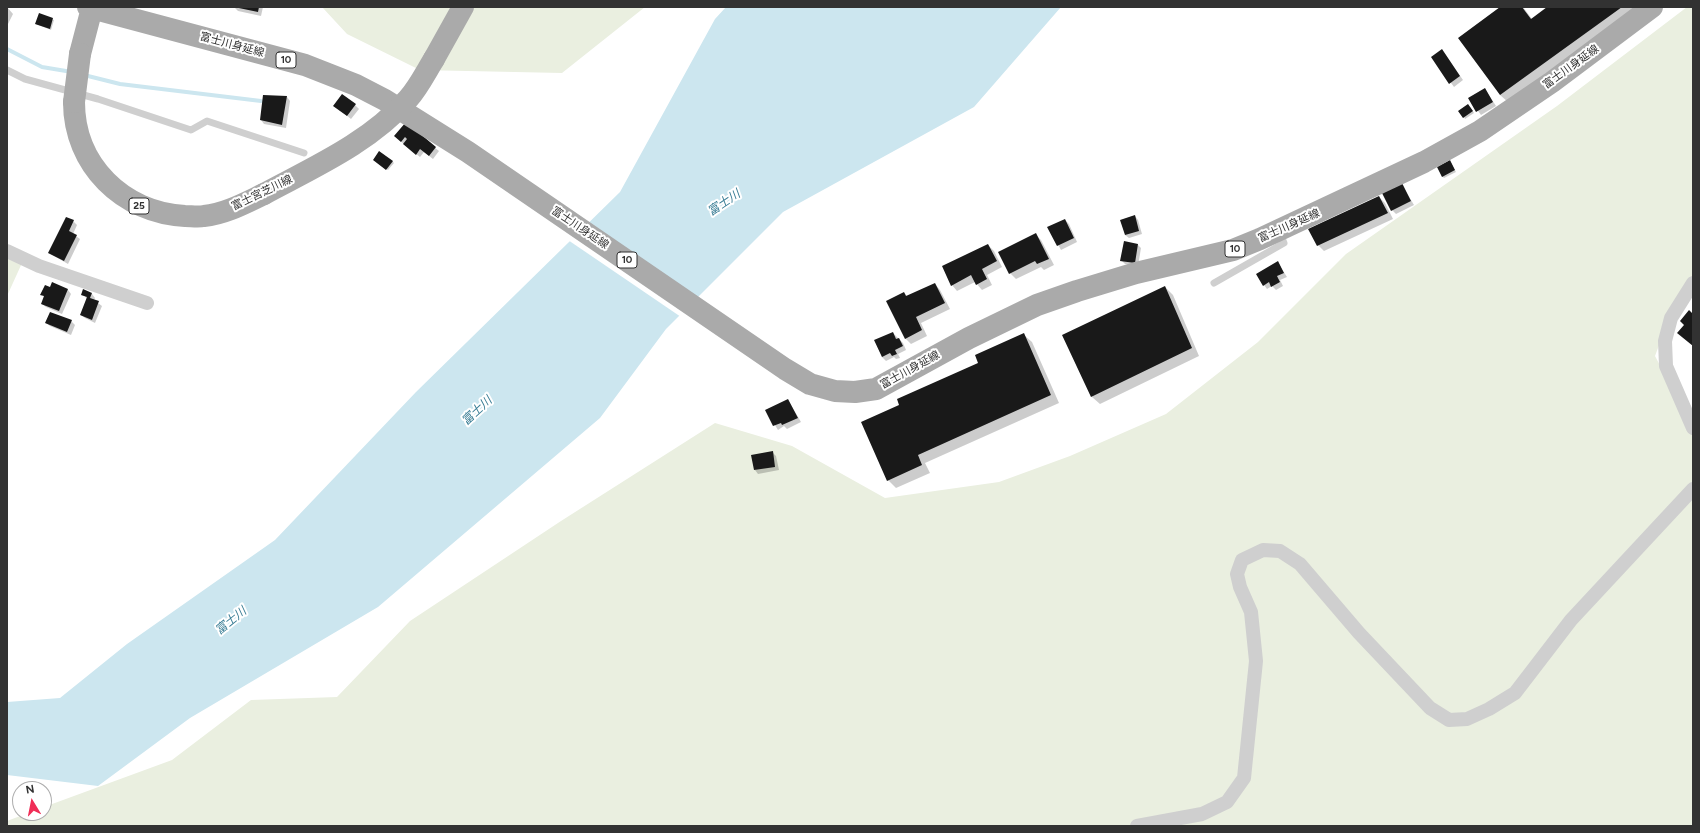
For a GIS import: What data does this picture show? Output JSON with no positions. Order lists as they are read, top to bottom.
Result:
{
  "streets": {
    "main road": [
      "富士川身延線",
      "10",
      "富士宮芝川線",
      "25"
    ]
  },
  "crossings": [
    ["富士川身延線", "富士宮芝川線"]
  ],
  "water": ["富士川"],
  "north": "top"
}
